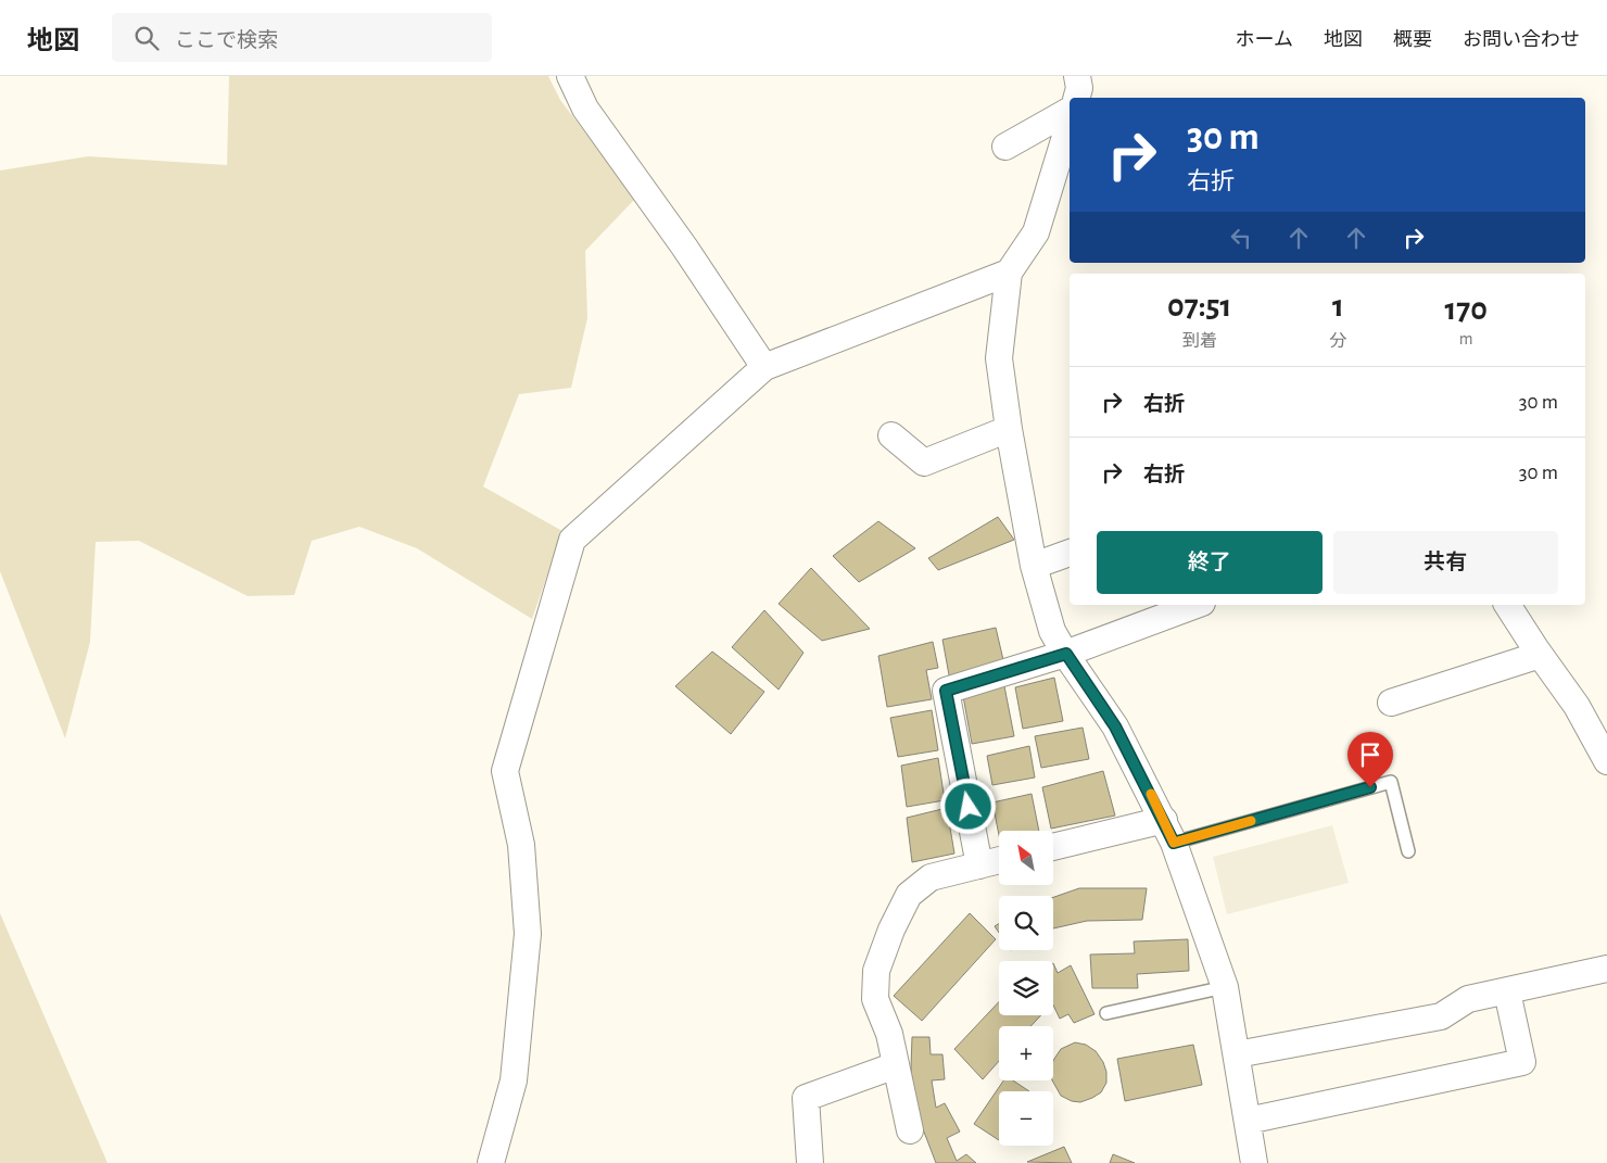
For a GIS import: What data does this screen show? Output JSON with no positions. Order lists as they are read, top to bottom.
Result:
{
  "north": "top left",
  "page": {
    "header": "地図",
    "search": "ここで検索",
    "nav": [
      "ホーム",
      "地図",
      "概要",
      "お問い合わせ"
    ],
    "turn": ["30 m", "右折"],
    "eta": [
      "07:51",
      "到着",
      "1",
      "分",
      "170",
      "m"
    ],
    "list": [
      {
        "name": "右折",
        "value": "30 m"
      },
      {
        "name": "右折",
        "value": "30 m"
      }
    ],
    "buttons": ["終了", "共有"],
    "map_buttons": ["+", "−"]
  }
}
